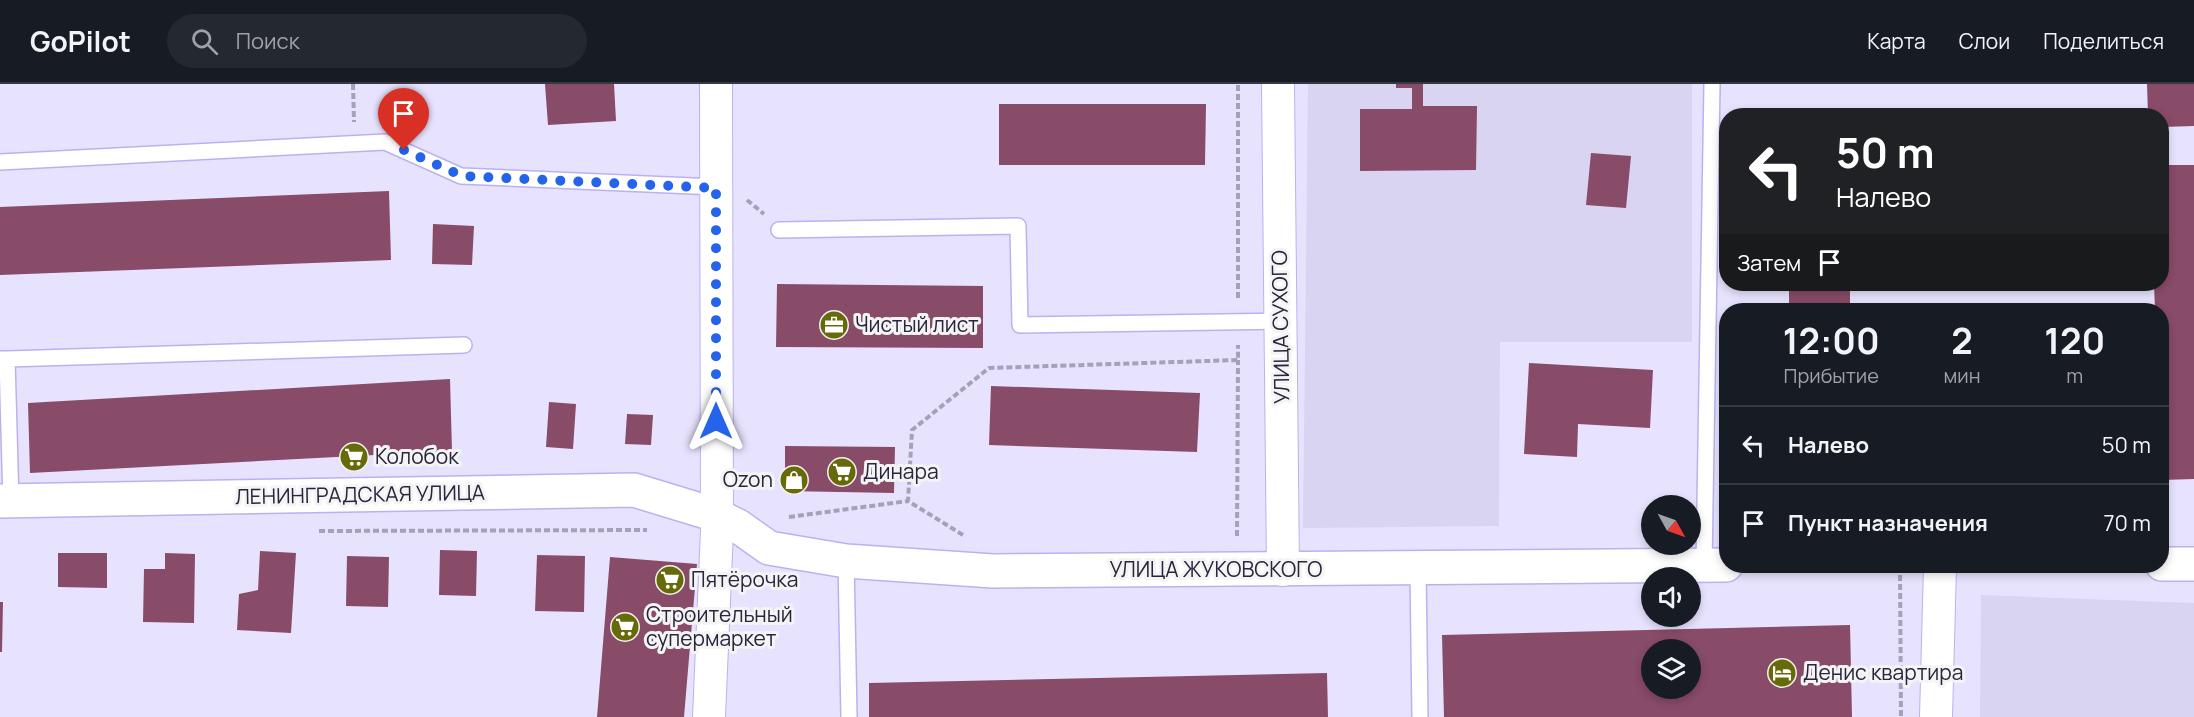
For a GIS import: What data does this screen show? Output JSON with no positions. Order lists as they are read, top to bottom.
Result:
{
  "streets": {
    "street": ["УЛИЦА СУХОГО", "ЛЕНИНГРАДСКАЯ УЛИЦА", "УЛИЦА ЖУКОВСКОГО"]
  },
  "crossings": [
    ["УЛИЦА СУХОГО", "УЛИЦА ЖУКОВСКОГО"],
    ["ЛЕНИНГРАДСКАЯ УЛИЦА", "УЛИЦА ЖУКОВСКОГО"]
  ],
  "places": {
    "office": ["Чистый лист"],
    "supermarket": [
      "Колобок",
      "Динара",
      "Пятёрочка",
      "Строительный супермаркет"
    ],
    "shop": ["Ozon"],
    "hotel": ["Денис квартира"]
  },
  "north": "bottom right",
  "page": {
    "header": "GoPilot",
    "search": "Поиск",
    "nav": ["Карта", "Слои", "Поделиться"],
    "turn": ["50 m", "Налево"],
    "then": "Затем",
    "eta": [
      "12:00",
      "Прибытие",
      "2",
      "мин",
      "120",
      "m"
    ],
    "list": [
      {
        "name": "Налево",
        "value": "50 m"
      },
      {
        "name": "Пункт назначения",
        "value": "70 m"
      }
    ]
  }
}
